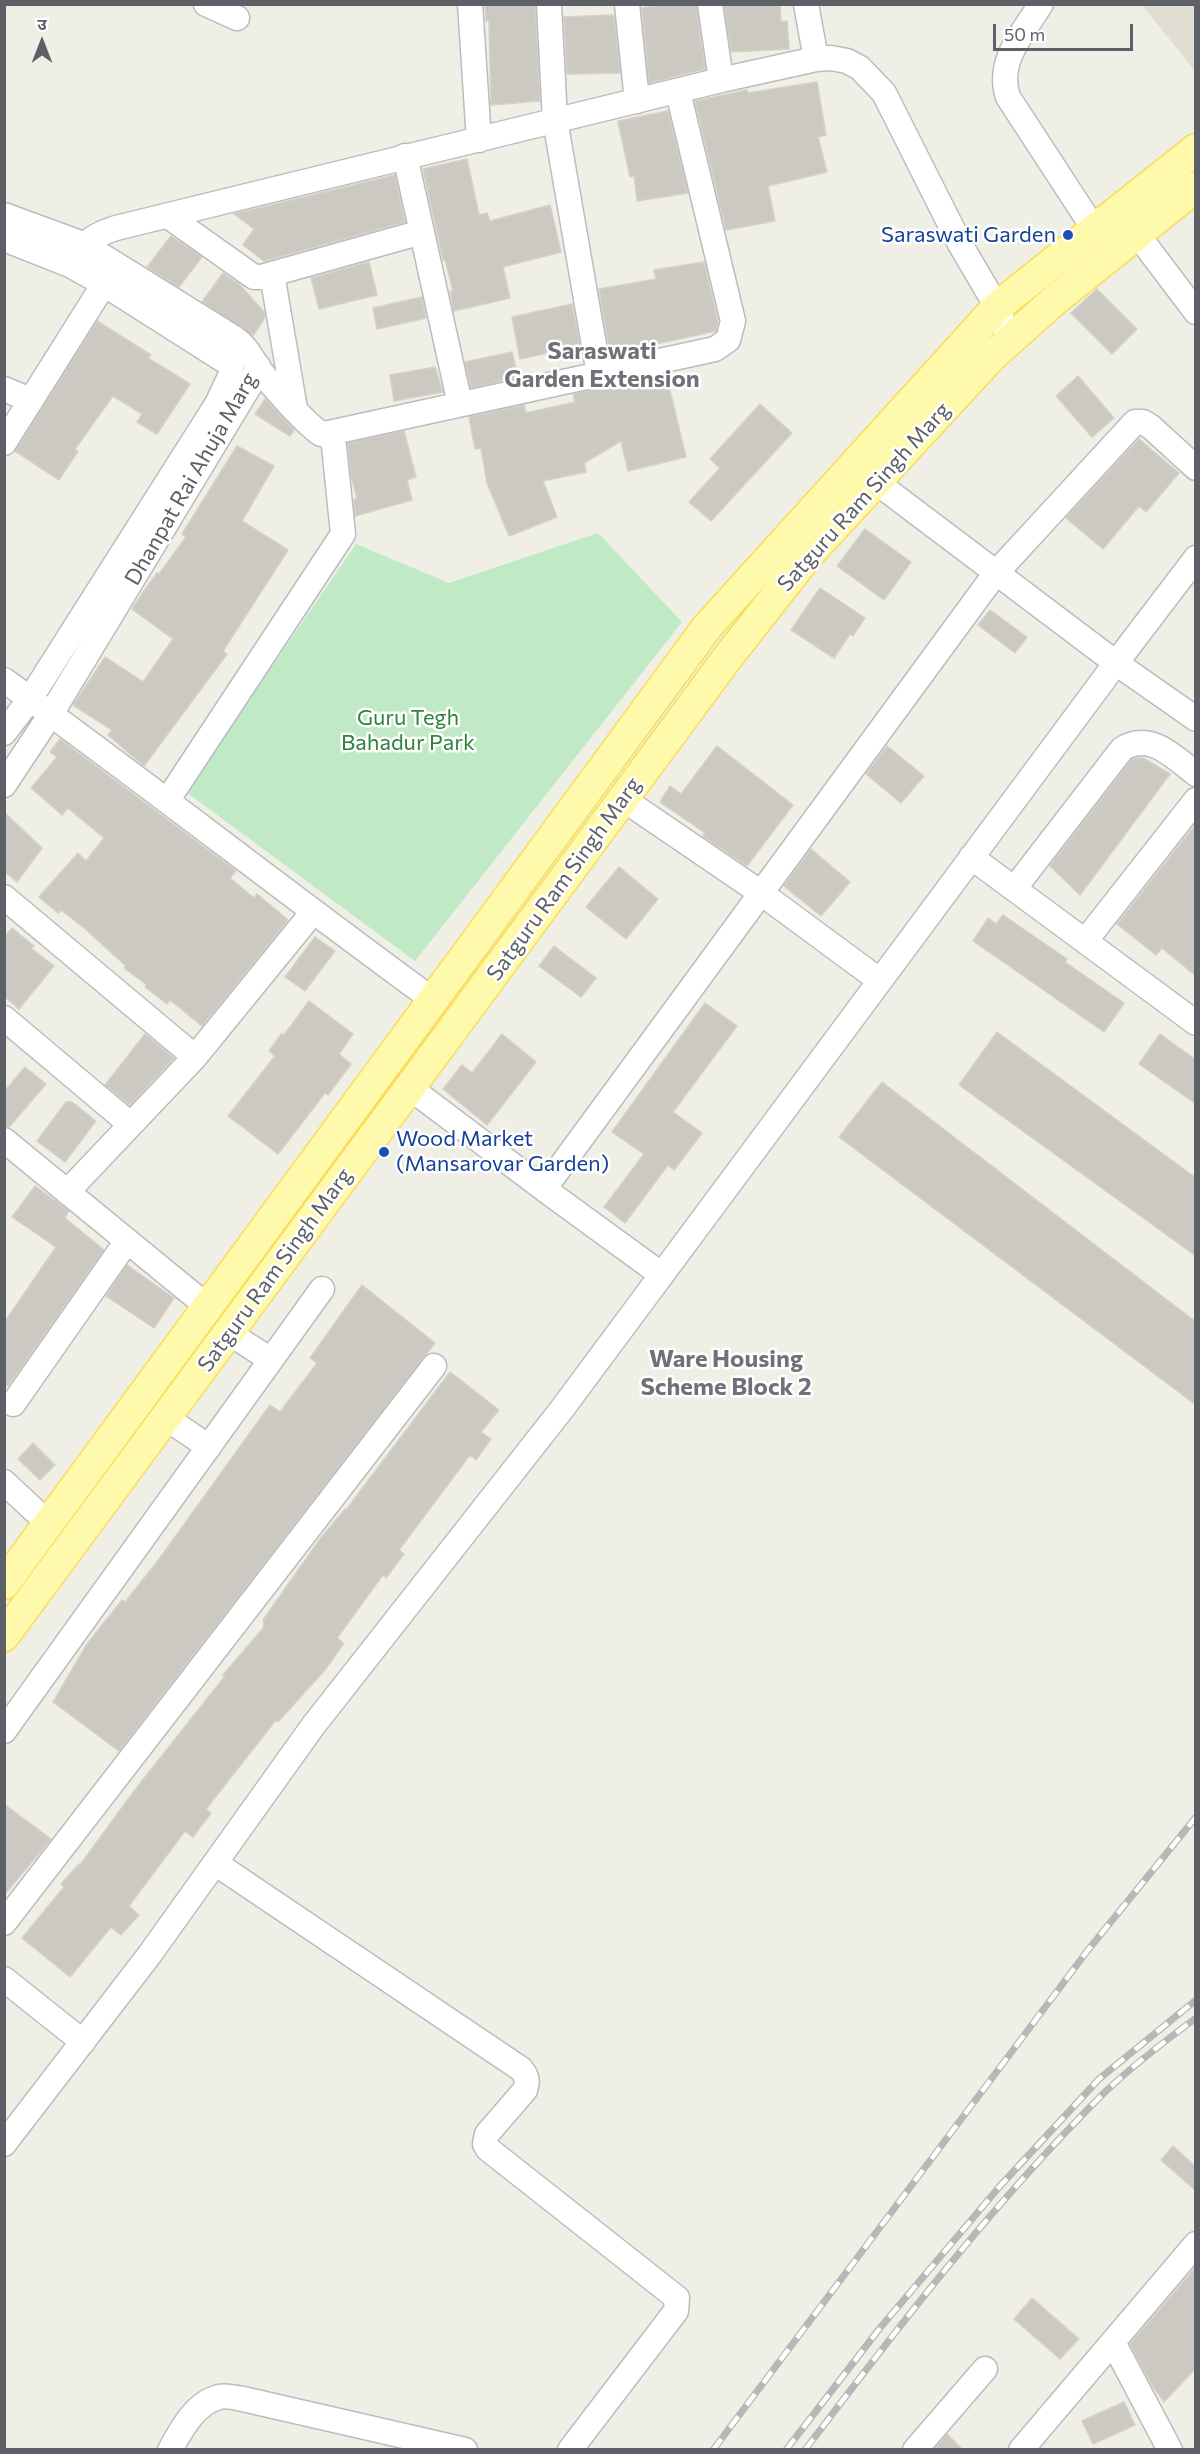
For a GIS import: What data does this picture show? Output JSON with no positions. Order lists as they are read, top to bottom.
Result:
{
  "streets": {
    "main road": ["Satguru Ram Singh Marg"],
    "street": ["Dhanpat Rai Ahuja Marg"]
  },
  "districts": ["Saraswati Garden Extension", "Ware Housing Scheme Block 2"],
  "parks": ["Guru Tegh Bahadur Park"],
  "places": ["Saraswati Garden", "Wood Market (Mansarovar Garden)"],
  "scale_bar": "50 m",
  "north": "top"
}
